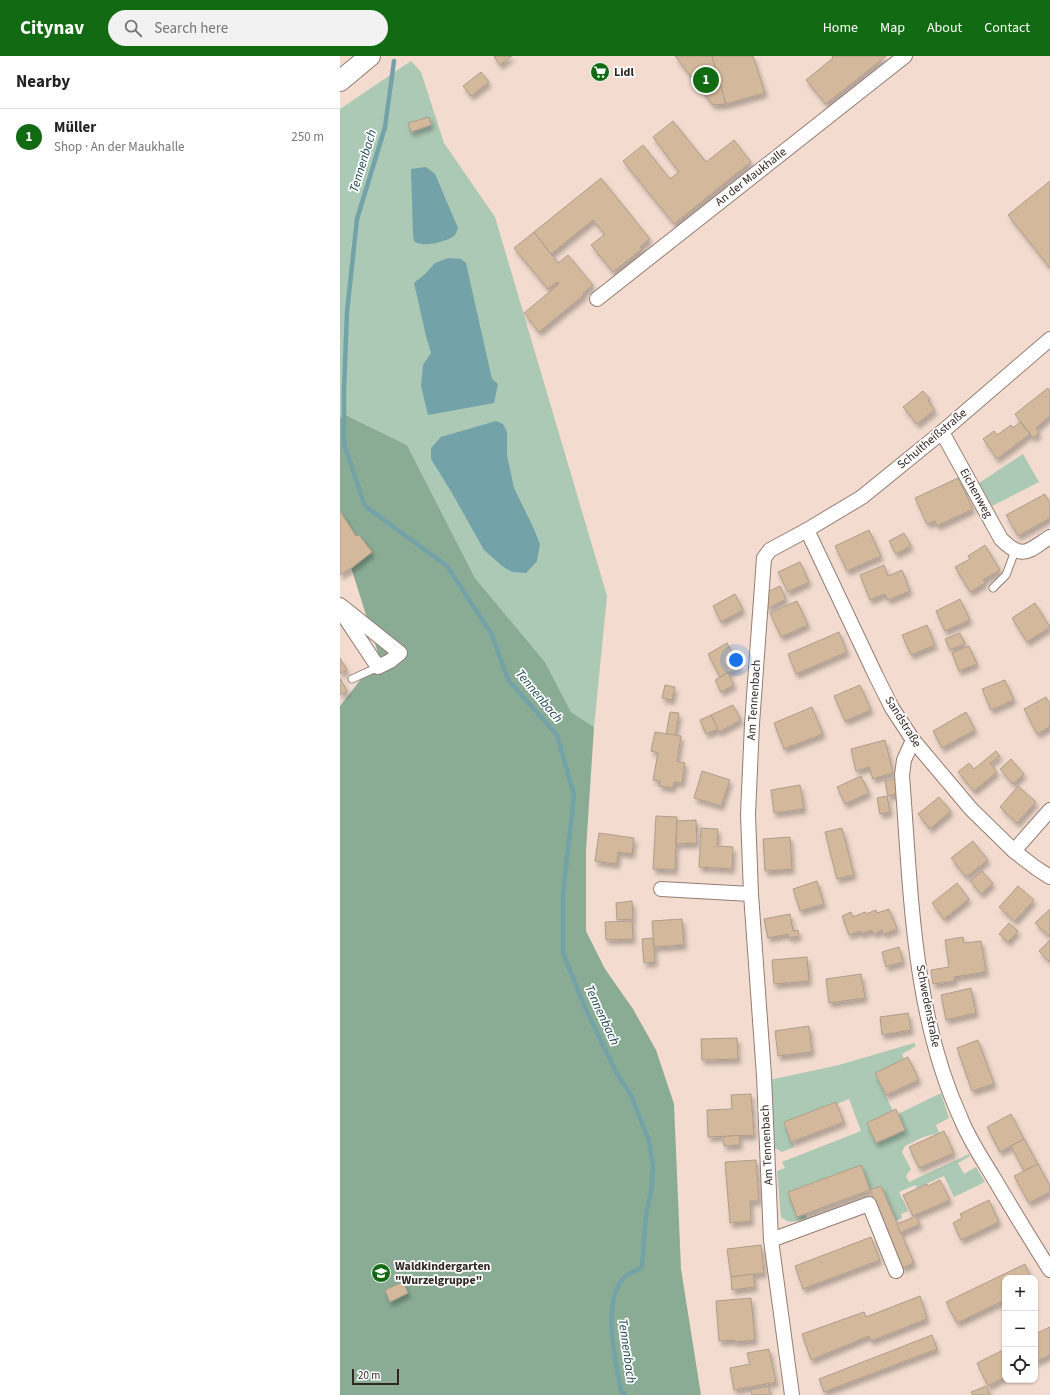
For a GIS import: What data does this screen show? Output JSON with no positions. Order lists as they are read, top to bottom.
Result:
{
  "streets": {
    "street": [
      "An der Maukhalle",
      "Schultheißstraße",
      "Eichenweg",
      "Am Tennenbach",
      "Sandstraße",
      "Schwedenstraße"
    ]
  },
  "crossings": [
    ["Schultheißstraße", "Eichenweg"],
    ["Schultheißstraße", "Am Tennenbach"],
    ["Schultheißstraße", "Sandstraße"],
    ["Am Tennenbach", "Sandstraße"],
    ["Sandstraße", "Schwedenstraße"]
  ],
  "water": ["Tennenbach"],
  "places": {
    "supermarket": ["Lidl"],
    "school or university": ["Waldkindergarten \"Wurzelgruppe\""]
  },
  "scale_bar": "20 m",
  "page": {
    "header": "Citynav",
    "search": "Search here",
    "nav": [
      "Home",
      "Map",
      "About",
      "Contact"
    ],
    "heading": "Nearby",
    "pins": "1",
    "list": [
      {
        "mark": "1",
        "name": "Müller",
        "note": "Shop · An der Maukhalle",
        "value": "250 m"
      }
    ],
    "map_buttons": ["+", "−"],
    "scale": "20 m"
  }
}
